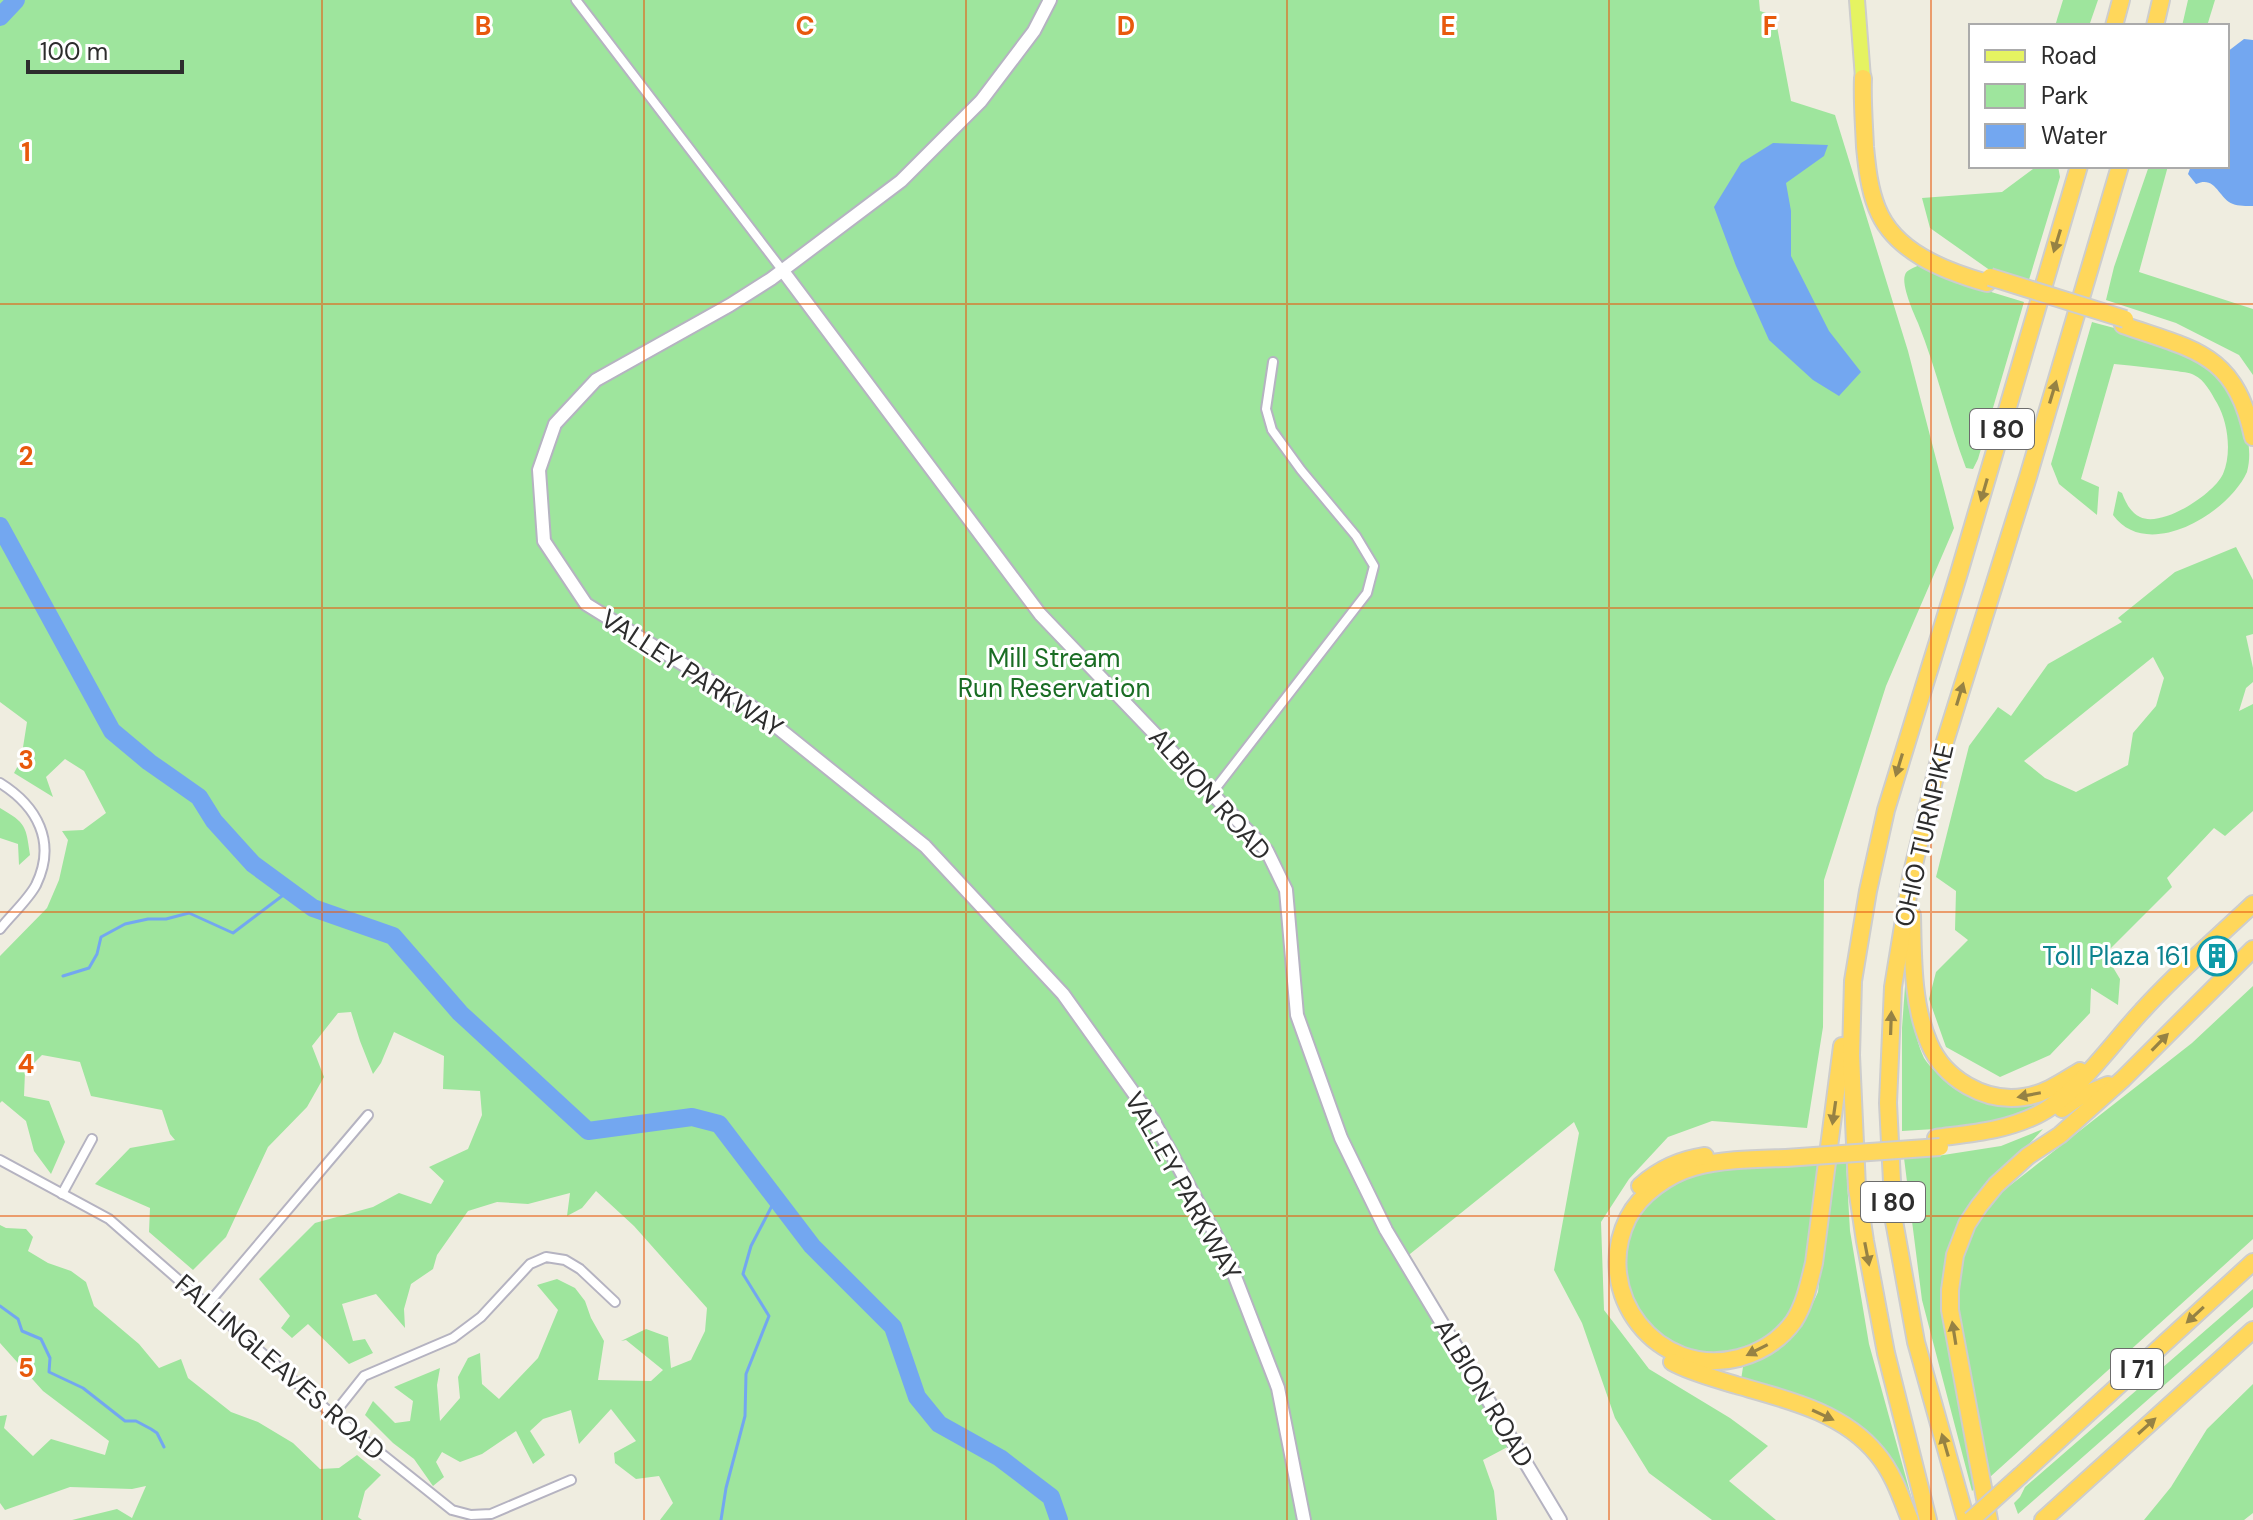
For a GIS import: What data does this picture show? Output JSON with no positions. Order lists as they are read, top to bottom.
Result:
{
  "streets": {
    "highway": ["I 80", "OHIO TURNPIKE", "I 71"],
    "street": ["VALLEY PARKWAY", "ALBION ROAD", "FALLINGLEAVES ROAD"]
  },
  "crossings": [
    ["VALLEY PARKWAY", "ALBION ROAD"],
    ["OHIO TURNPIKE", "I 71"]
  ],
  "parks": ["Mill Stream Run Reservation"],
  "places": {
    "building": ["Toll Plaza 161"]
  },
  "legend": ["Road", "Park", "Water"],
  "scale_bar": "100 m",
  "grid": {
    "columns": [
      "B",
      "C",
      "D",
      "E",
      "F"
    ],
    "rows": [
      "1",
      "2",
      "3",
      "4",
      "5"
    ]
  }
}
